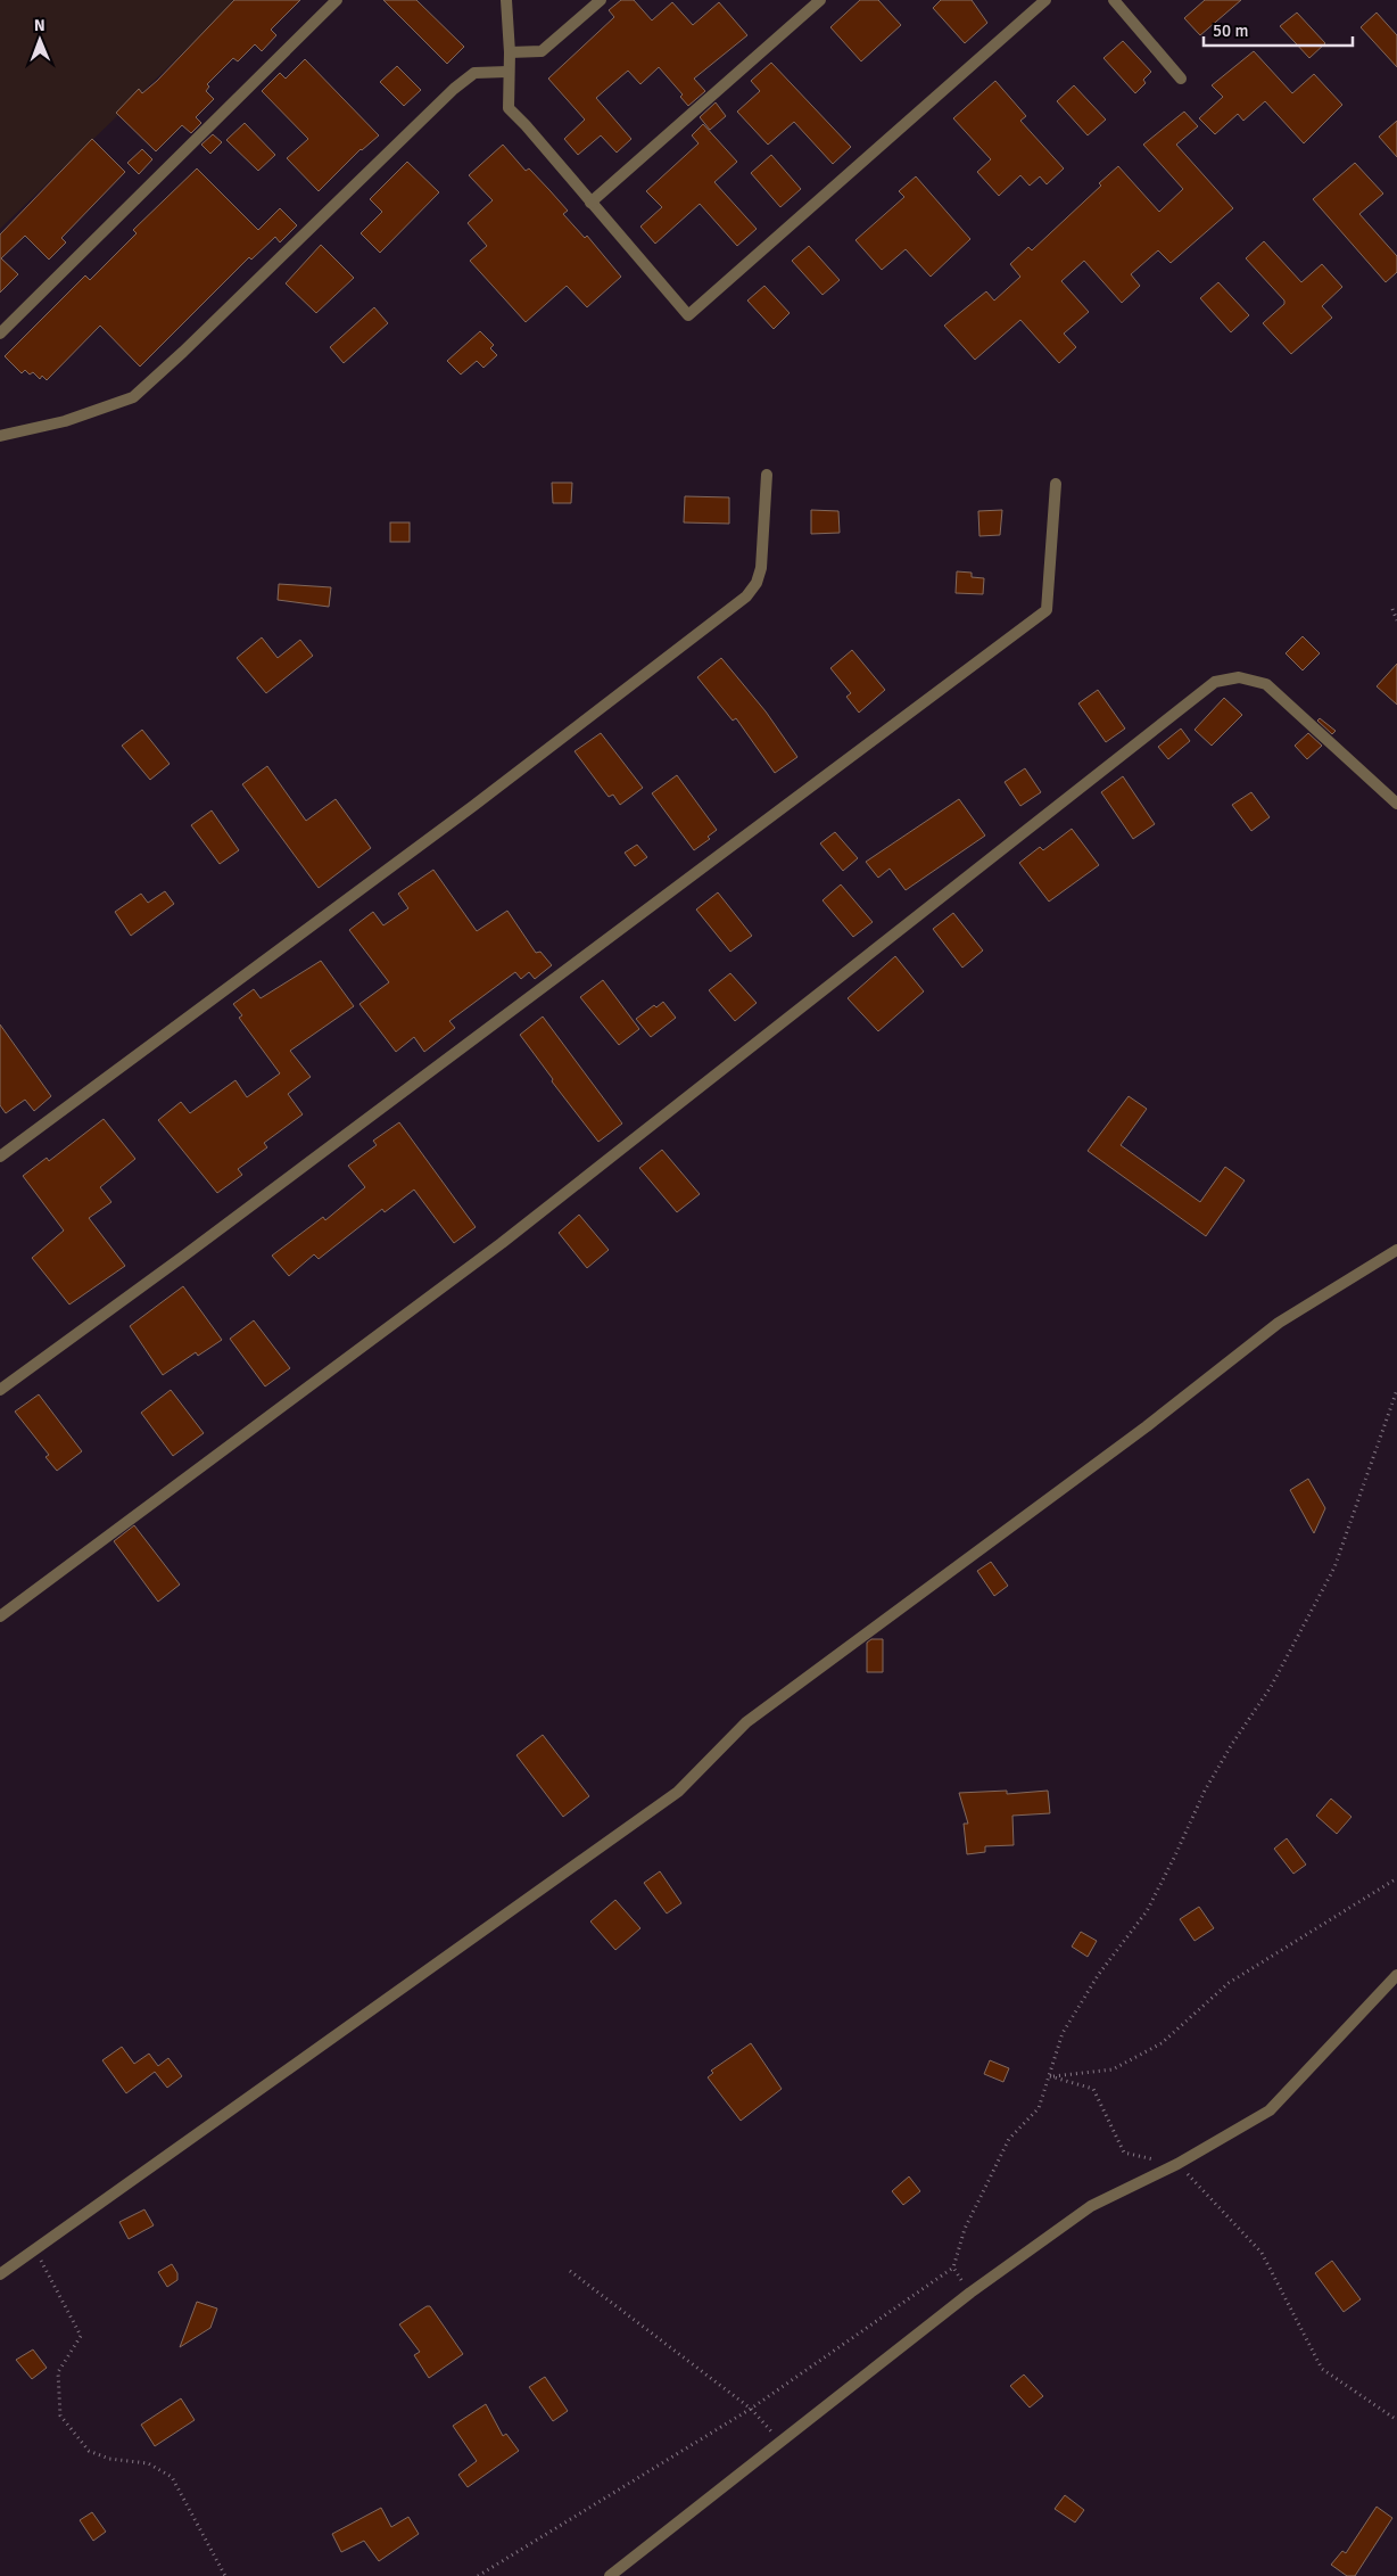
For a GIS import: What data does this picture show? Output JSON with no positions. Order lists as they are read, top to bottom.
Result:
{
  "scale_bar": "50 m",
  "north": "top"
}
